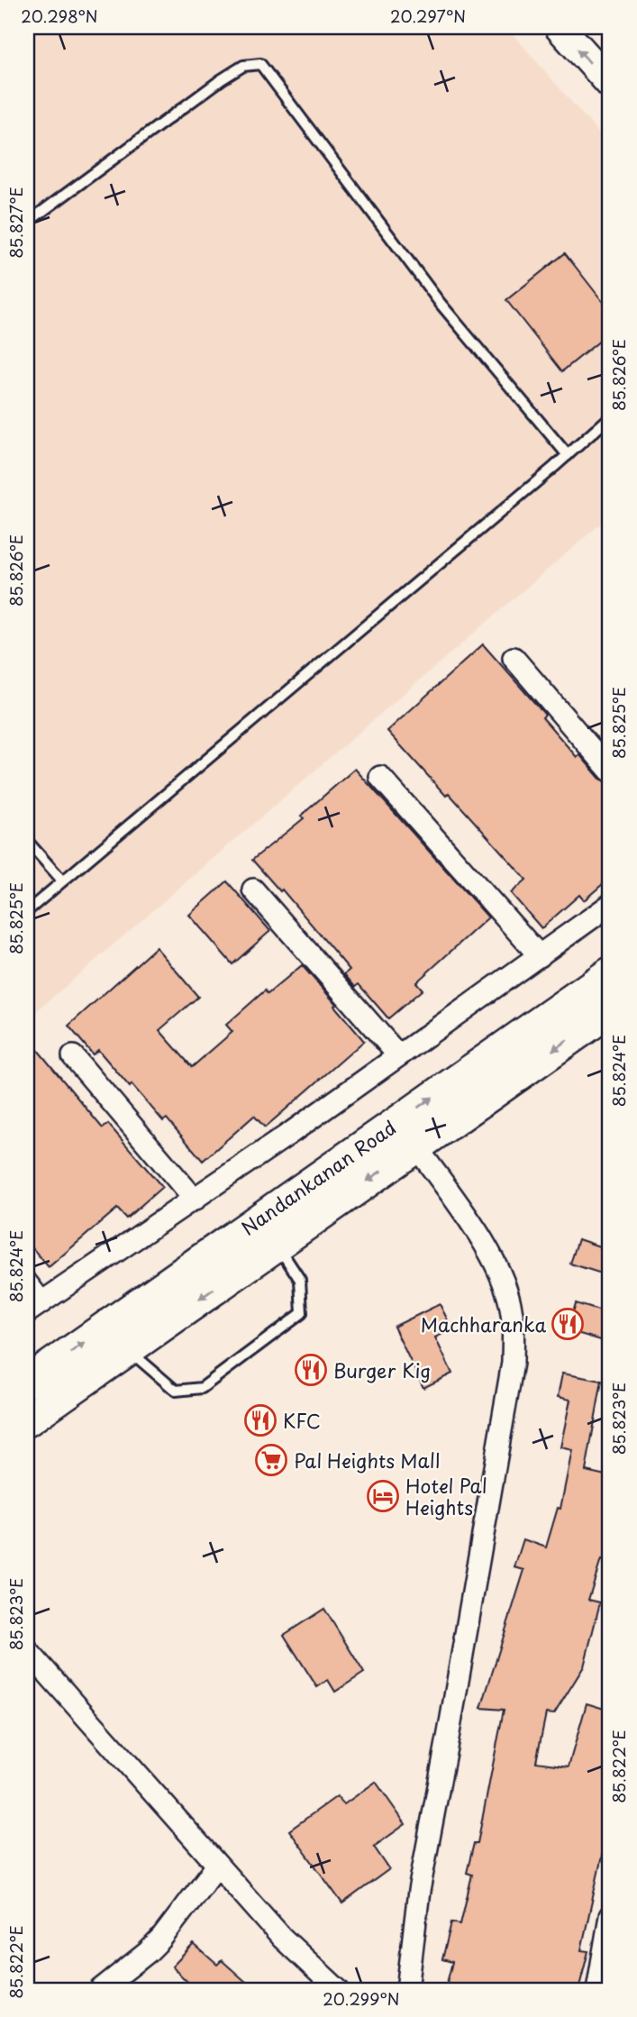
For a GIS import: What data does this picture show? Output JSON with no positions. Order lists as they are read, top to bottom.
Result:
{
  "streets": {
    "main road": ["Nandankanan Road"]
  },
  "places": {
    "restaurant": ["Machharanka", "Burger Kig", "KFC"],
    "supermarket": ["Pal Heights Mall"],
    "hotel": ["Hotel Pal Heights"]
  },
  "coordinates": [
    "20.298°N",
    "20.297°N",
    "85.827°E",
    "85.826°E",
    "85.825°E",
    "85.824°E",
    "85.823°E",
    "85.822°E",
    "20.299°N"
  ]
}
